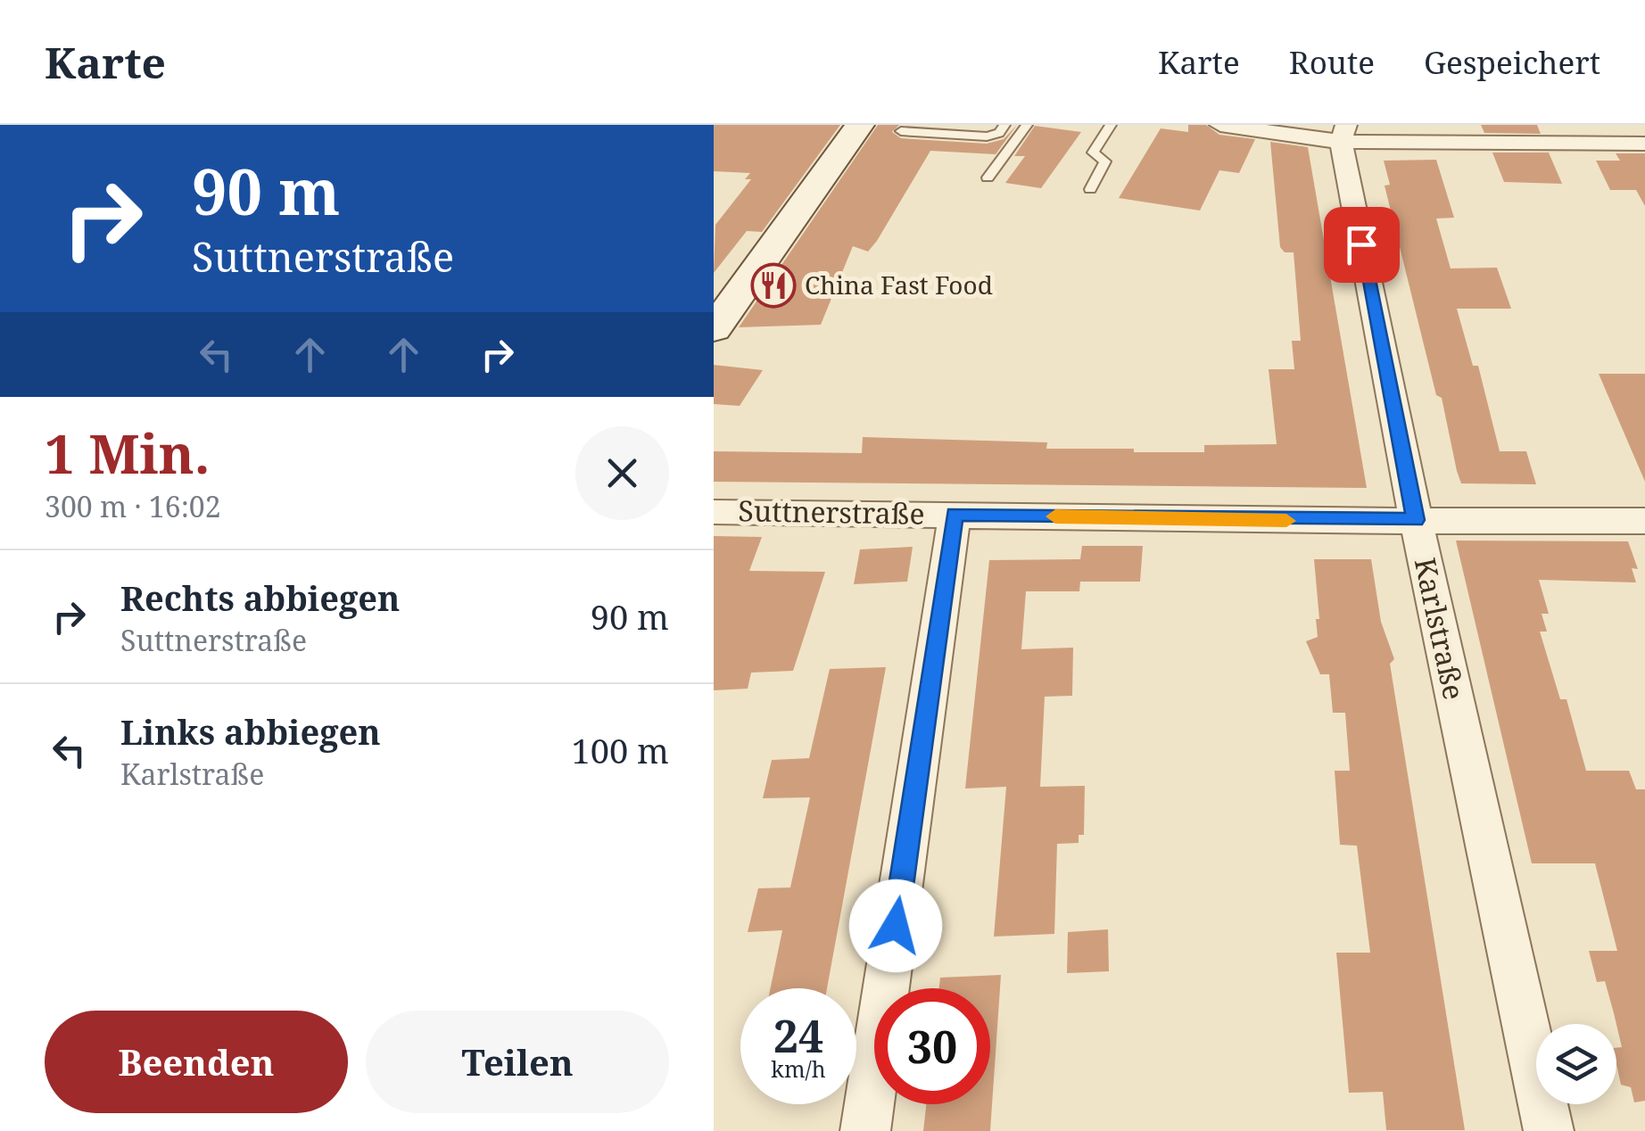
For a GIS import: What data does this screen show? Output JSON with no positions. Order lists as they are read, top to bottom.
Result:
{
  "streets": {
    "street": ["Suttnerstraße", "Karlstraße"]
  },
  "crossings": [
    ["Suttnerstraße", "Karlstraße"]
  ],
  "places": {
    "restaurant": ["China Fast Food"]
  },
  "page": {
    "header": "Karte",
    "nav": ["Karte", "Route", "Gespeichert"],
    "turn": ["90 m", "Suttnerstraße"],
    "heading": ["1 Min.", "300 m · 16:02"],
    "list": [
      {
        "name": "Rechts abbiegen",
        "note": "Suttnerstraße",
        "value": "90 m"
      },
      {
        "name": "Links abbiegen",
        "note": "Karlstraße",
        "value": "100 m"
      }
    ],
    "speed": "24 km/h",
    "limit": "30",
    "buttons": ["Beenden", "Teilen"]
  }
}
